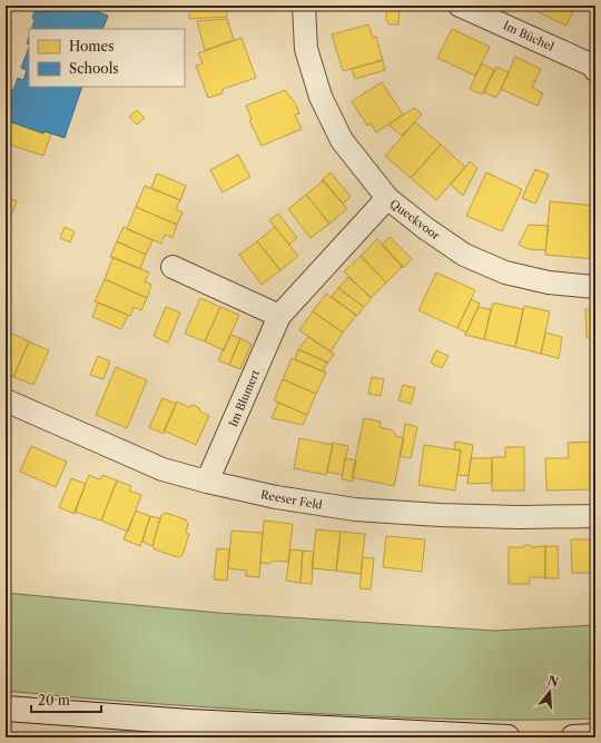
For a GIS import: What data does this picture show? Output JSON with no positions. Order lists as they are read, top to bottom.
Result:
{
  "streets": {
    "street": [
      "Im Büchel",
      "Queckvoor",
      "Im Blumert",
      "Reeser Feld"
    ]
  },
  "crossings": [
    ["Queckvoor", "Im Blumert"],
    ["Im Blumert", "Reeser Feld"]
  ],
  "legend": ["Homes", "Schools"],
  "scale_bar": "20 m",
  "north": "top"
}
